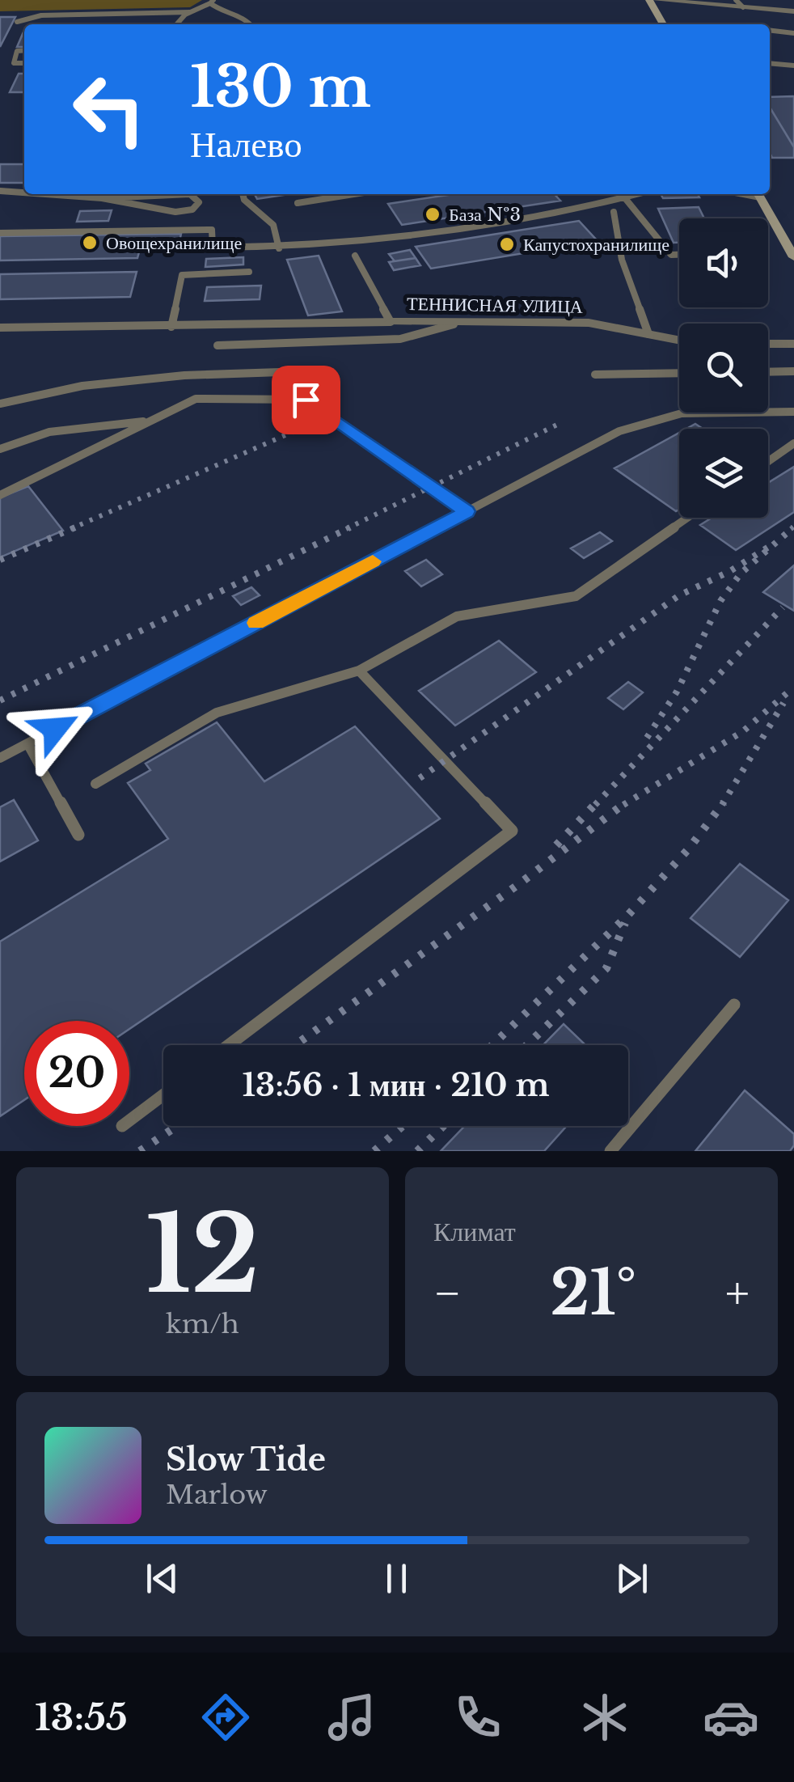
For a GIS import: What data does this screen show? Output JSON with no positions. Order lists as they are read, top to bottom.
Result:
{
  "streets": {
    "street": ["ТЕННИСНАЯ УЛИЦА"]
  },
  "places": ["База №3", "Овощехранилище", "Капустохранилище"],
  "page": {
    "turn": ["130 m", "Налево"],
    "limit": "20",
    "trip": "13:56 · 1 мин · 210 m",
    "tile": [
      ["12", "km/h"],
      "Климат"
    ],
    "heat": ["−", "21°", "+"],
    "song": ["Slow Tide", "Marlow"],
    "tabs": "13:55"
  }
}
